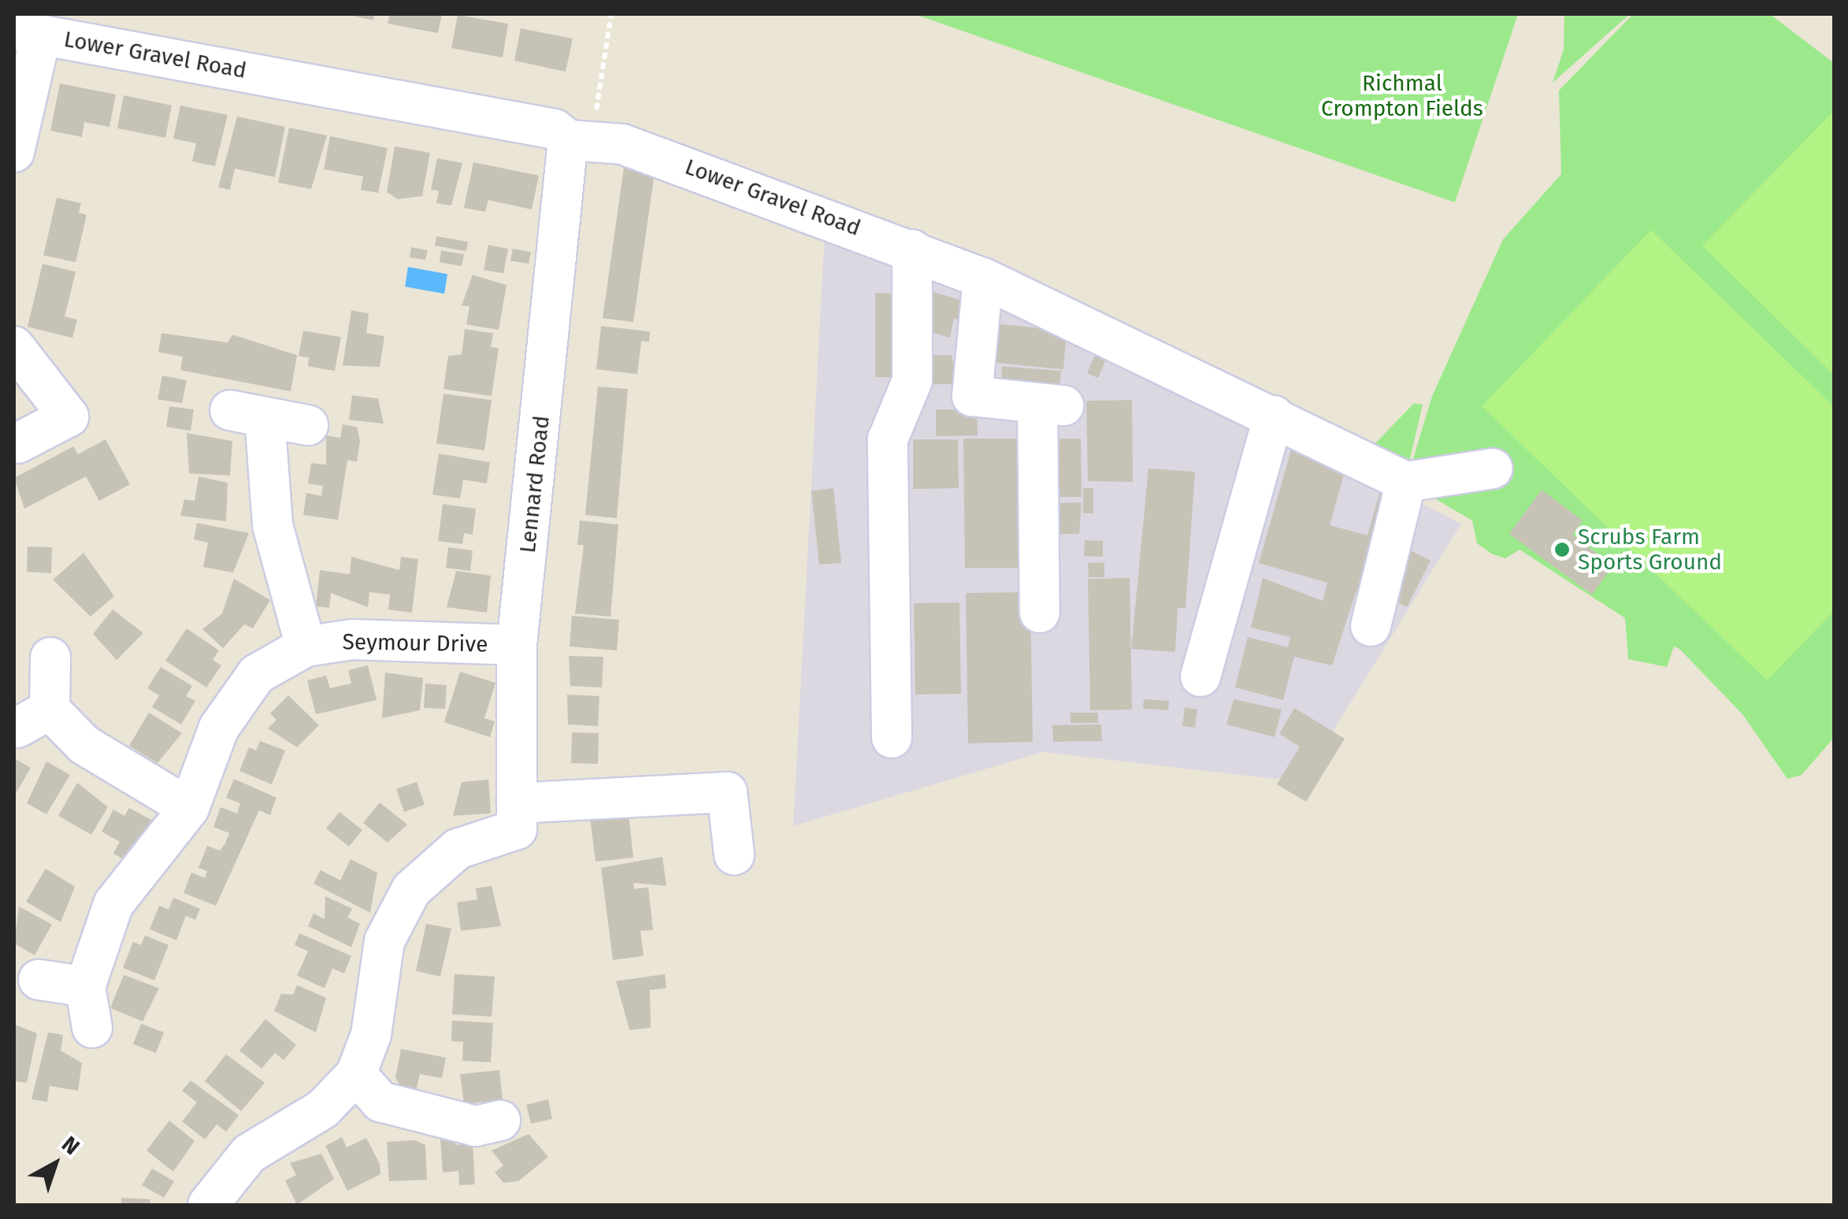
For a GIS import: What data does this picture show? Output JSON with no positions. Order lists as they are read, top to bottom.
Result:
{
  "streets": {
    "street": ["Lower Gravel Road", "Lennard Road", "Seymour Drive"]
  },
  "crossings": [
    ["Lower Gravel Road", "Lennard Road"],
    ["Lennard Road", "Seymour Drive"]
  ],
  "parks": ["Richmal Crompton Fields"],
  "places": ["Scrubs Farm Sports Ground"],
  "north": "top right"
}
